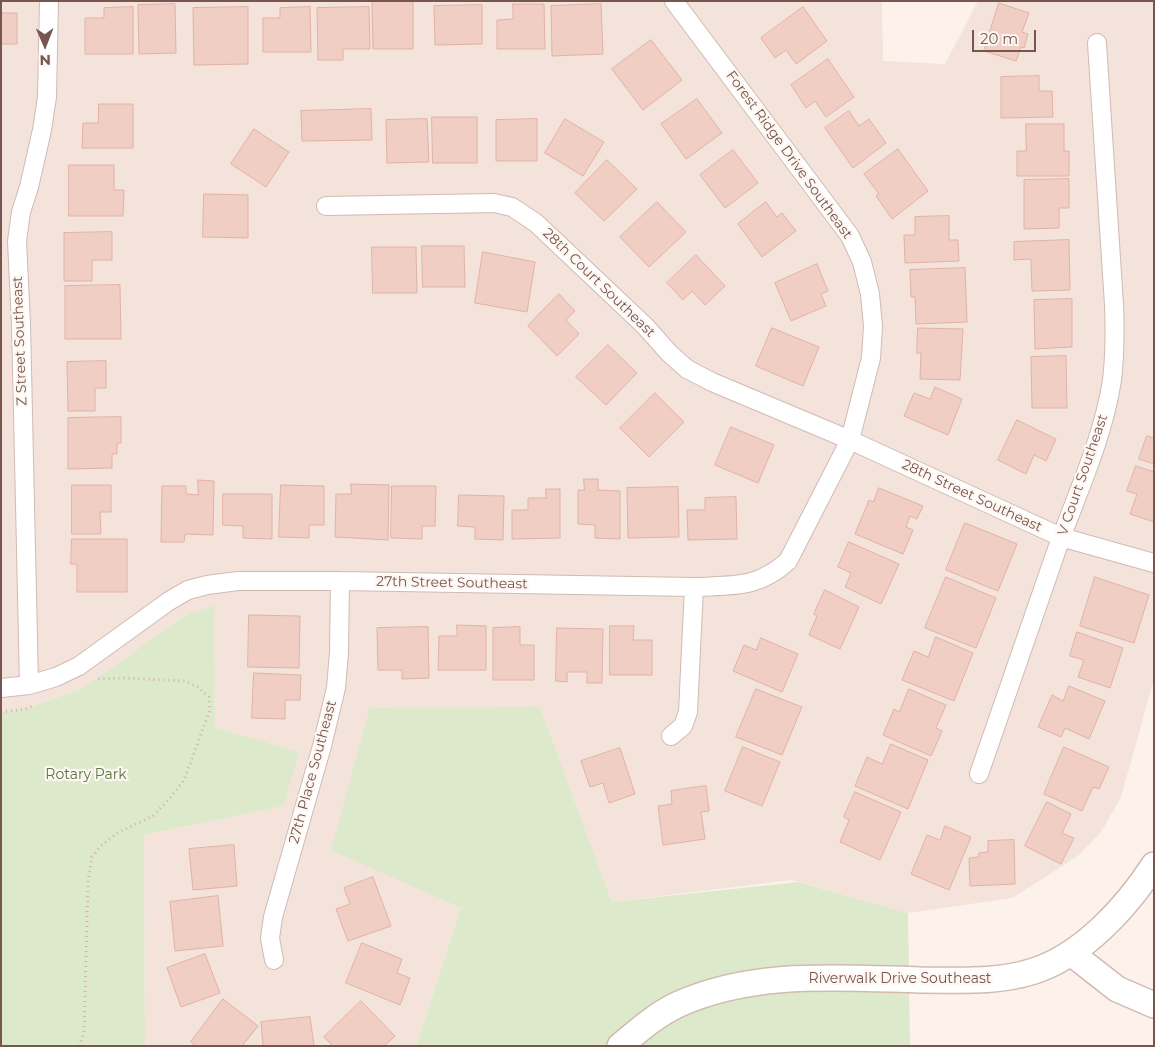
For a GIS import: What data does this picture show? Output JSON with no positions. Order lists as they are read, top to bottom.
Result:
{
  "streets": {
    "street": [
      "Forest Ridge Drive Southeast",
      "28th Court Southeast",
      "Z Street Southeast",
      "V Court Southeast",
      "28th Street Southeast",
      "27th Street Southeast",
      "27th Place Southeast",
      "Riverwalk Drive Southeast"
    ]
  },
  "crossings": [
    ["Forest Ridge Drive Southeast", "28th Court Southeast"],
    ["Forest Ridge Drive Southeast", "28th Street Southeast"],
    ["Forest Ridge Drive Southeast", "27th Street Southeast"],
    ["28th Court Southeast", "28th Street Southeast"],
    ["28th Court Southeast", "27th Street Southeast"],
    ["Z Street Southeast", "27th Street Southeast"],
    ["V Court Southeast", "28th Street Southeast"],
    ["28th Street Southeast", "27th Street Southeast"],
    ["27th Street Southeast", "27th Place Southeast"]
  ],
  "parks": ["Rotary Park"],
  "scale_bar": "20 m",
  "north": "bottom"
}
